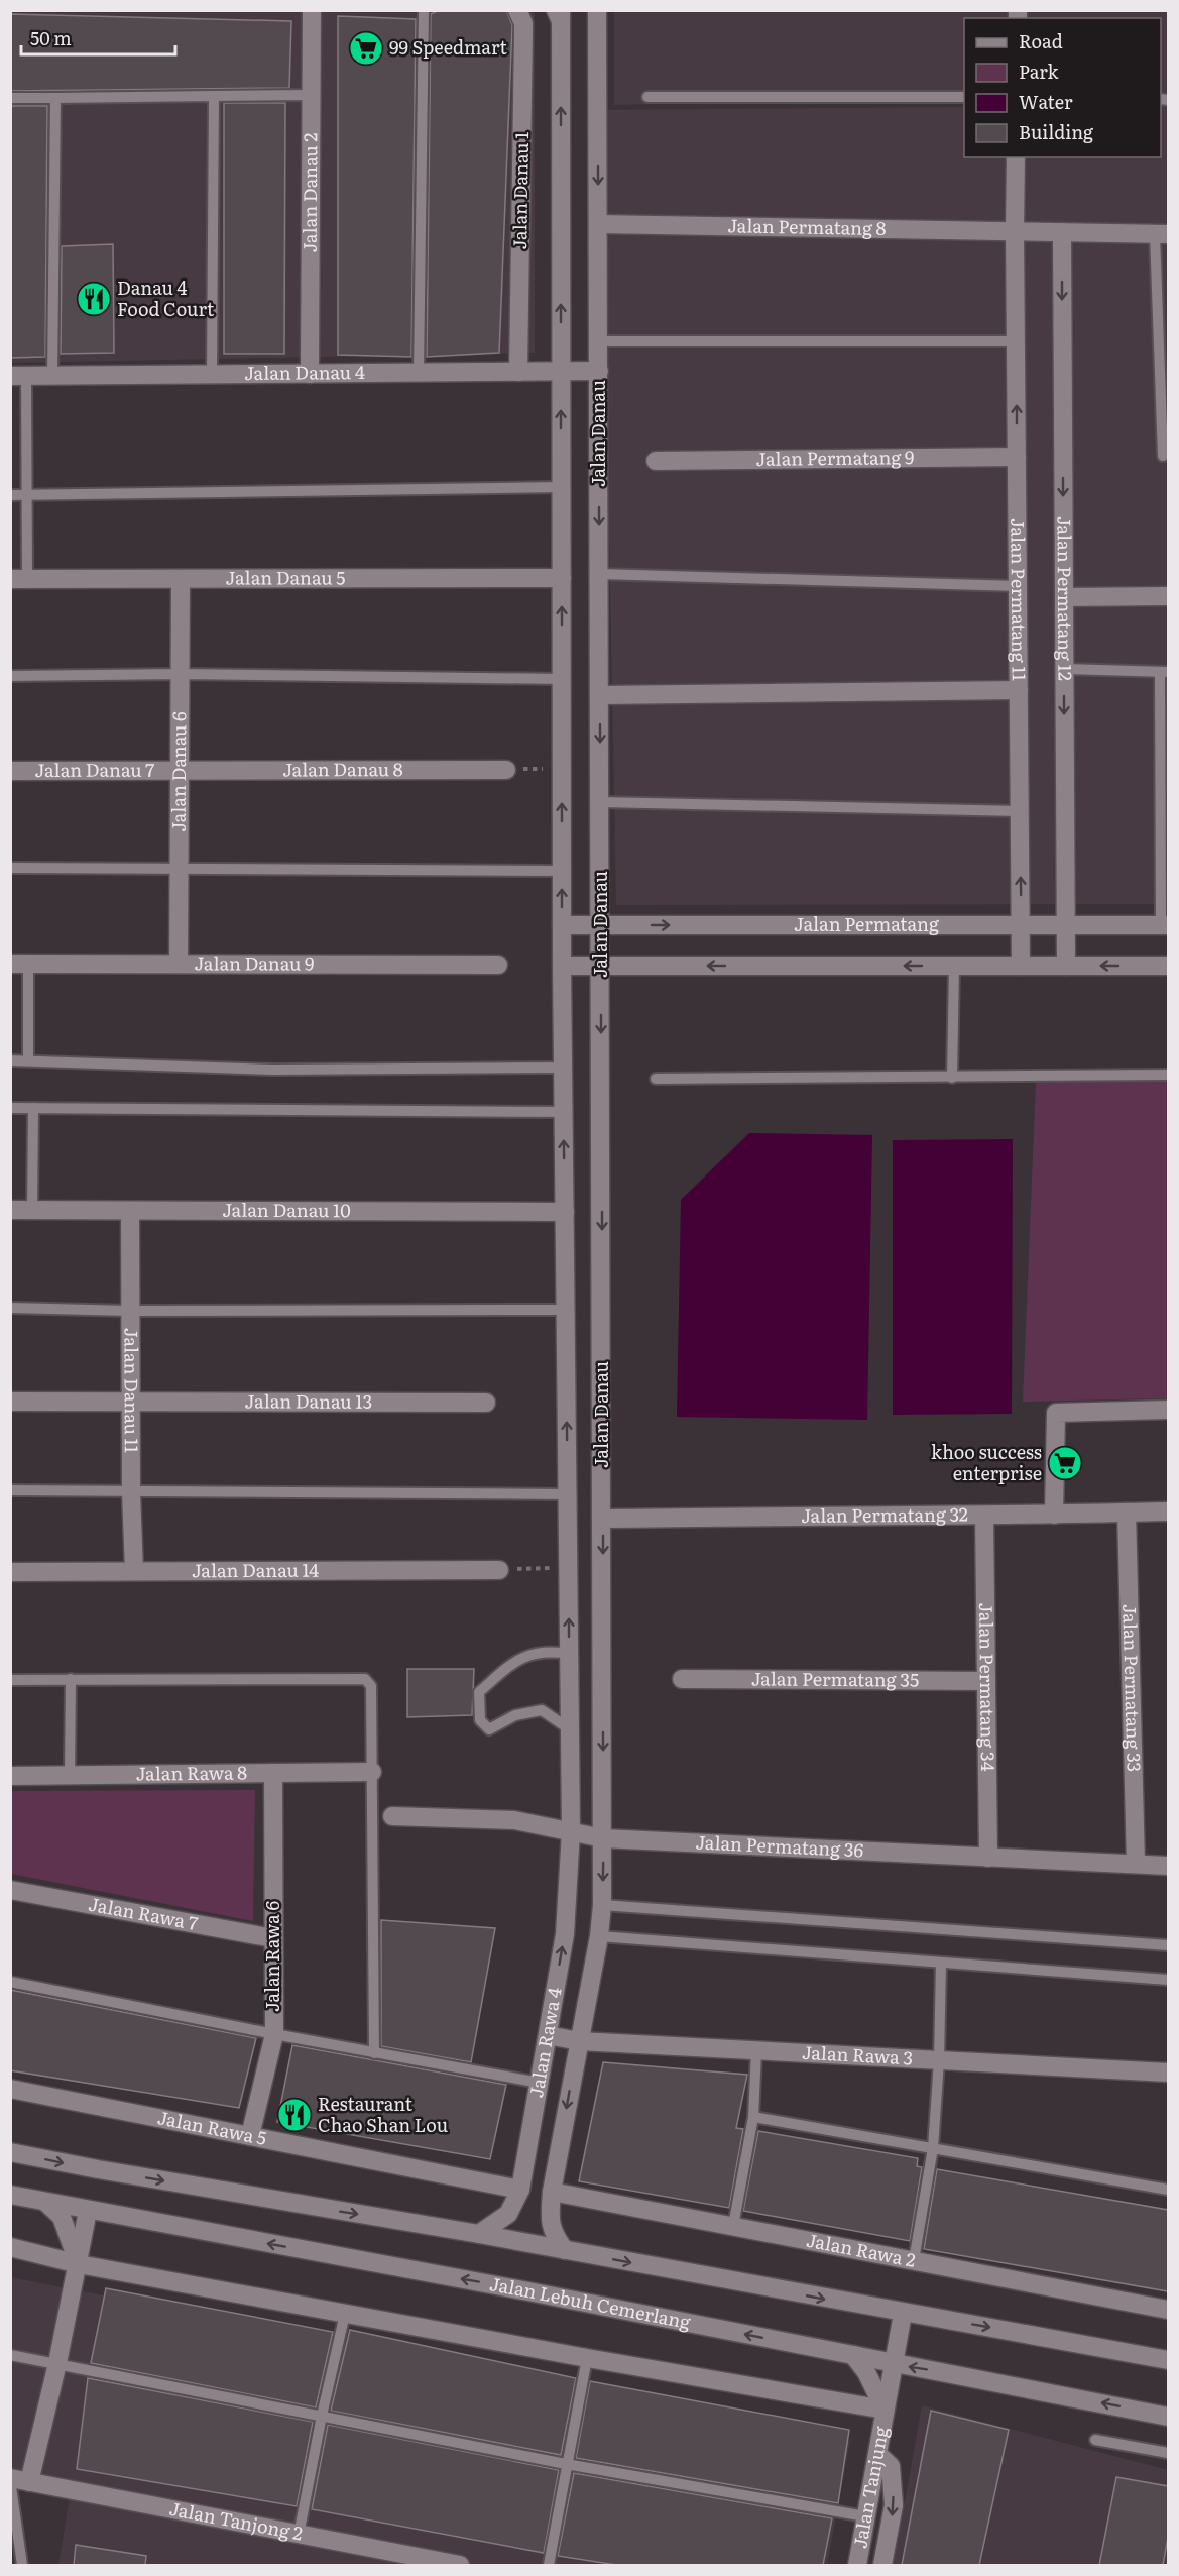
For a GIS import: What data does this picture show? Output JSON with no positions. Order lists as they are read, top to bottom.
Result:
{
  "streets": {
    "street": [
      "Jalan Danau 1",
      "Jalan Danau 2",
      "Jalan Permatang 8",
      "Jalan Danau 4",
      "Jalan Danau",
      "Jalan Permatang 9",
      "Jalan Danau 5",
      "Jalan Permatang 11",
      "Jalan Permatang 12",
      "Jalan Danau 7",
      "Jalan Danau 8",
      "Jalan Danau 6",
      "Jalan Permatang",
      "Jalan Danau 9",
      "Jalan Danau 10",
      "Jalan Danau 11",
      "Jalan Danau 13",
      "Jalan Permatang 32",
      "Jalan Danau 14",
      "Jalan Permatang 35",
      "Jalan Permatang 34",
      "Jalan Permatang 33",
      "Jalan Rawa 8",
      "Jalan Permatang 36",
      "Jalan Rawa 7",
      "Jalan Rawa 6",
      "Jalan Rawa 4",
      "Jalan Rawa 3",
      "Jalan Rawa 5",
      "Jalan Rawa 2",
      "Jalan Lebuh Cemerlang",
      "Jalan Tanjung",
      "Jalan Tanjong 2"
    ]
  },
  "crossings": [
    ["Jalan Danau 1", "Jalan Danau 4"],
    ["Jalan Danau 2", "Jalan Danau 4"],
    ["Jalan Permatang 8", "Jalan Danau"],
    ["Jalan Permatang 8", "Jalan Permatang 11"],
    ["Jalan Permatang 8", "Jalan Permatang 12"],
    ["Jalan Danau 4", "Jalan Danau"],
    ["Jalan Danau", "Jalan Danau 5"],
    ["Jalan Danau", "Jalan Permatang"],
    ["Jalan Danau", "Jalan Danau 10"],
    ["Jalan Danau", "Jalan Permatang 32"],
    ["Jalan Danau", "Jalan Permatang 36"],
    ["Jalan Danau", "Jalan Rawa 4"],
    ["Jalan Permatang 9", "Jalan Permatang 11"],
    ["Jalan Danau 5", "Jalan Danau 6"],
    ["Jalan Permatang 11", "Jalan Permatang"],
    ["Jalan Permatang 12", "Jalan Permatang"],
    ["Jalan Danau 7", "Jalan Danau 8"],
    ["Jalan Danau 7", "Jalan Danau 6"],
    ["Jalan Danau 8", "Jalan Danau 6"],
    ["Jalan Danau 6", "Jalan Danau 9"],
    ["Jalan Danau 10", "Jalan Danau 11"],
    ["Jalan Danau 11", "Jalan Danau 13"],
    ["Jalan Danau 11", "Jalan Danau 14"],
    ["Jalan Permatang 32", "Jalan Permatang 34"],
    ["Jalan Permatang 32", "Jalan Permatang 33"],
    ["Jalan Permatang 35", "Jalan Permatang 34"],
    ["Jalan Permatang 34", "Jalan Permatang 36"],
    ["Jalan Permatang 33", "Jalan Permatang 36"],
    ["Jalan Rawa 8", "Jalan Rawa 6"],
    ["Jalan Permatang 36", "Jalan Rawa 4"],
    ["Jalan Rawa 7", "Jalan Rawa 6"],
    ["Jalan Rawa 6", "Jalan Rawa 5"],
    ["Jalan Rawa 4", "Jalan Rawa 3"],
    ["Jalan Rawa 4", "Jalan Rawa 5"],
    ["Jalan Rawa 4", "Jalan Rawa 2"],
    ["Jalan Lebuh Cemerlang", "Jalan Tanjung"]
  ],
  "one_way": ["Jalan Permatang 12"],
  "places": {
    "supermarket": ["99 Speedmart", "khoo success enterprise"],
    "restaurant": ["Danau 4 Food Court", "Restaurant Chao Shan Lou"]
  },
  "legend": [
    "Road",
    "Park",
    "Water",
    "Building"
  ],
  "scale_bar": "50 m"
}
